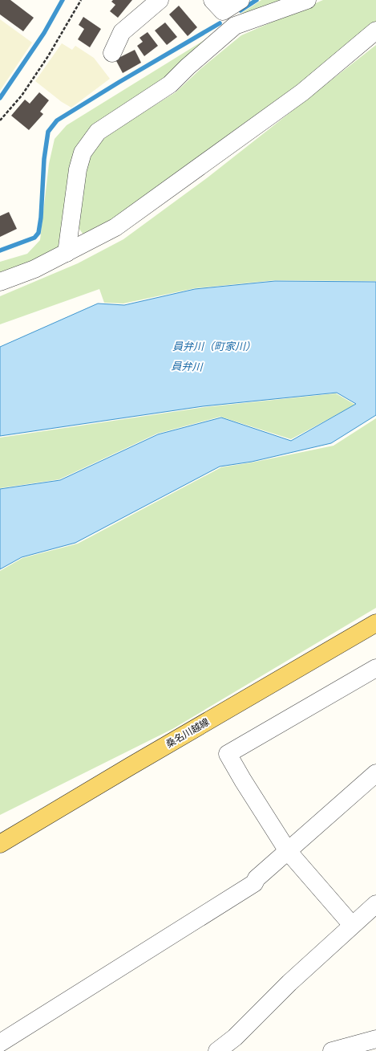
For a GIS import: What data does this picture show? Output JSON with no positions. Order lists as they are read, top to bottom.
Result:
{
  "streets": {
    "main road": ["桑名川越線"]
  },
  "water": ["員弁川（町家川）", "員弁川"]
}
